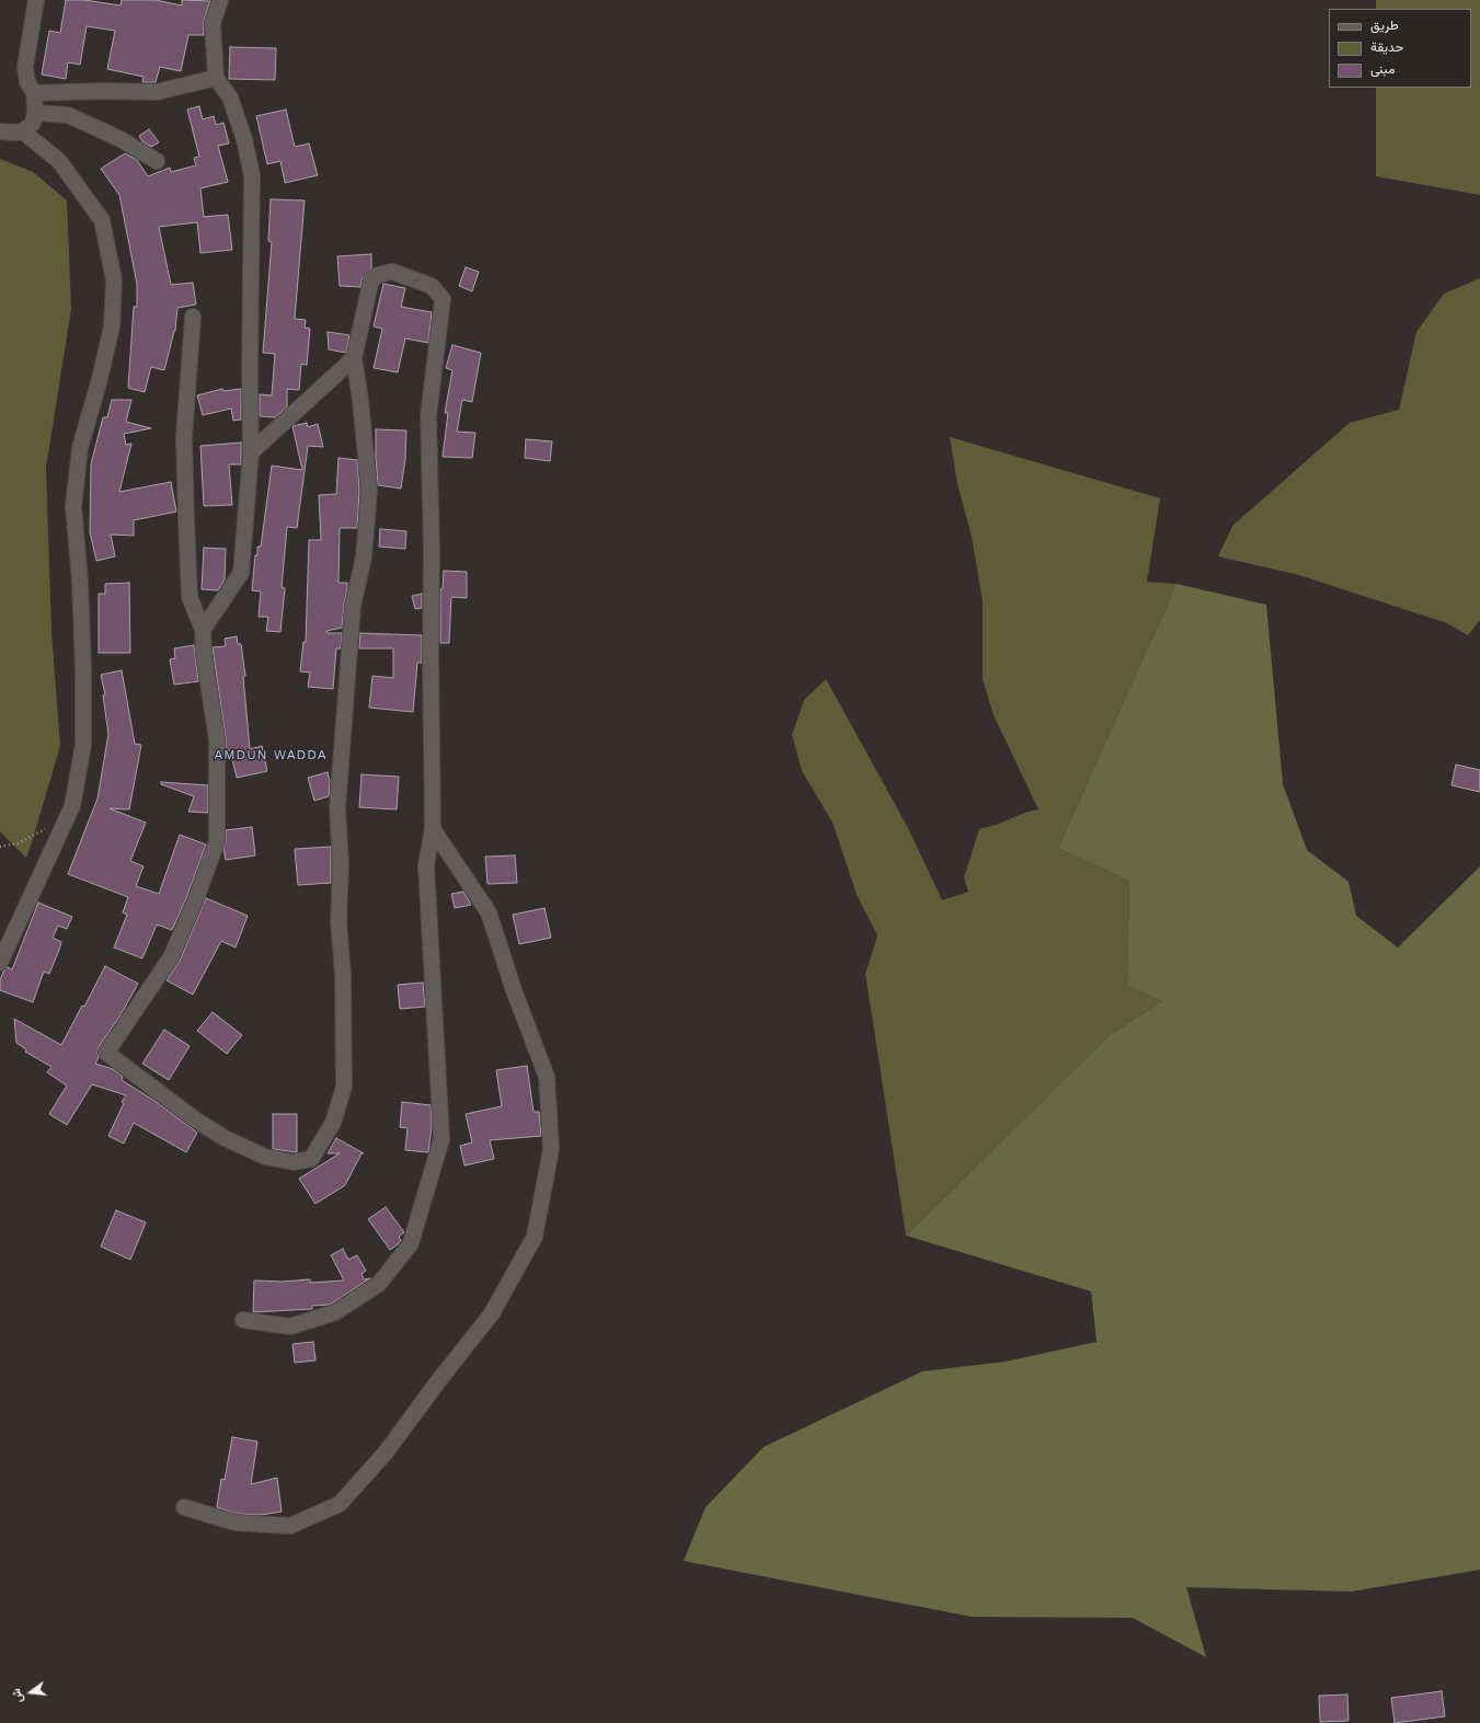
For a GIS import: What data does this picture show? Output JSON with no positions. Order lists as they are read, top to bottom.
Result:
{
  "districts": ["AMDUN WADDA"],
  "legend": ["طريق", "حديقة", "مبنى"],
  "north": "left"
}
